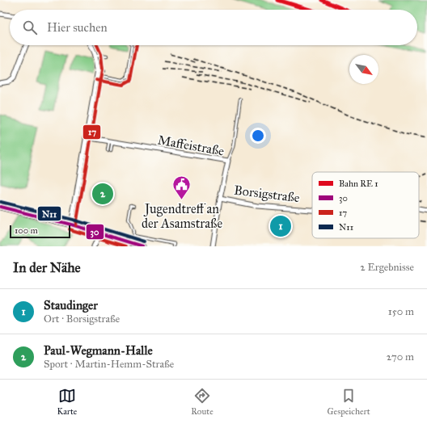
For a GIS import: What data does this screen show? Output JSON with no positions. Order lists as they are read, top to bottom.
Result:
{
  "streets": {
    "street": ["Maffeistraße", "Borsigstraße"]
  },
  "crossings": [
    ["Maffeistraße", "Borsigstraße"]
  ],
  "places": {
    "public building": ["Jugendtreff an der Asamstraße"]
  },
  "lines": ["transit line 17", "transit line N11", "transit line 30"],
  "legend": [
    "Bahn RE 1",
    "30",
    "17",
    "N11"
  ],
  "scale_bar": "100 m",
  "north": "bottom right",
  "page": {
    "search": "Hier suchen",
    "pins": ["2", "1"],
    "scale": "100 m",
    "heading": ["In der Nähe", "2 Ergebnisse"],
    "list": [
      {
        "mark": "1",
        "name": "Staudinger",
        "note": "Ort · Borsigstraße",
        "value": "150 m"
      },
      {
        "mark": "2",
        "name": "Paul-Wegmann-Halle",
        "note": "Sport · Martin-Hemm-Straße",
        "value": "270 m"
      }
    ],
    "nav": ["Karte", "Route", "Gespeichert"]
  }
}
